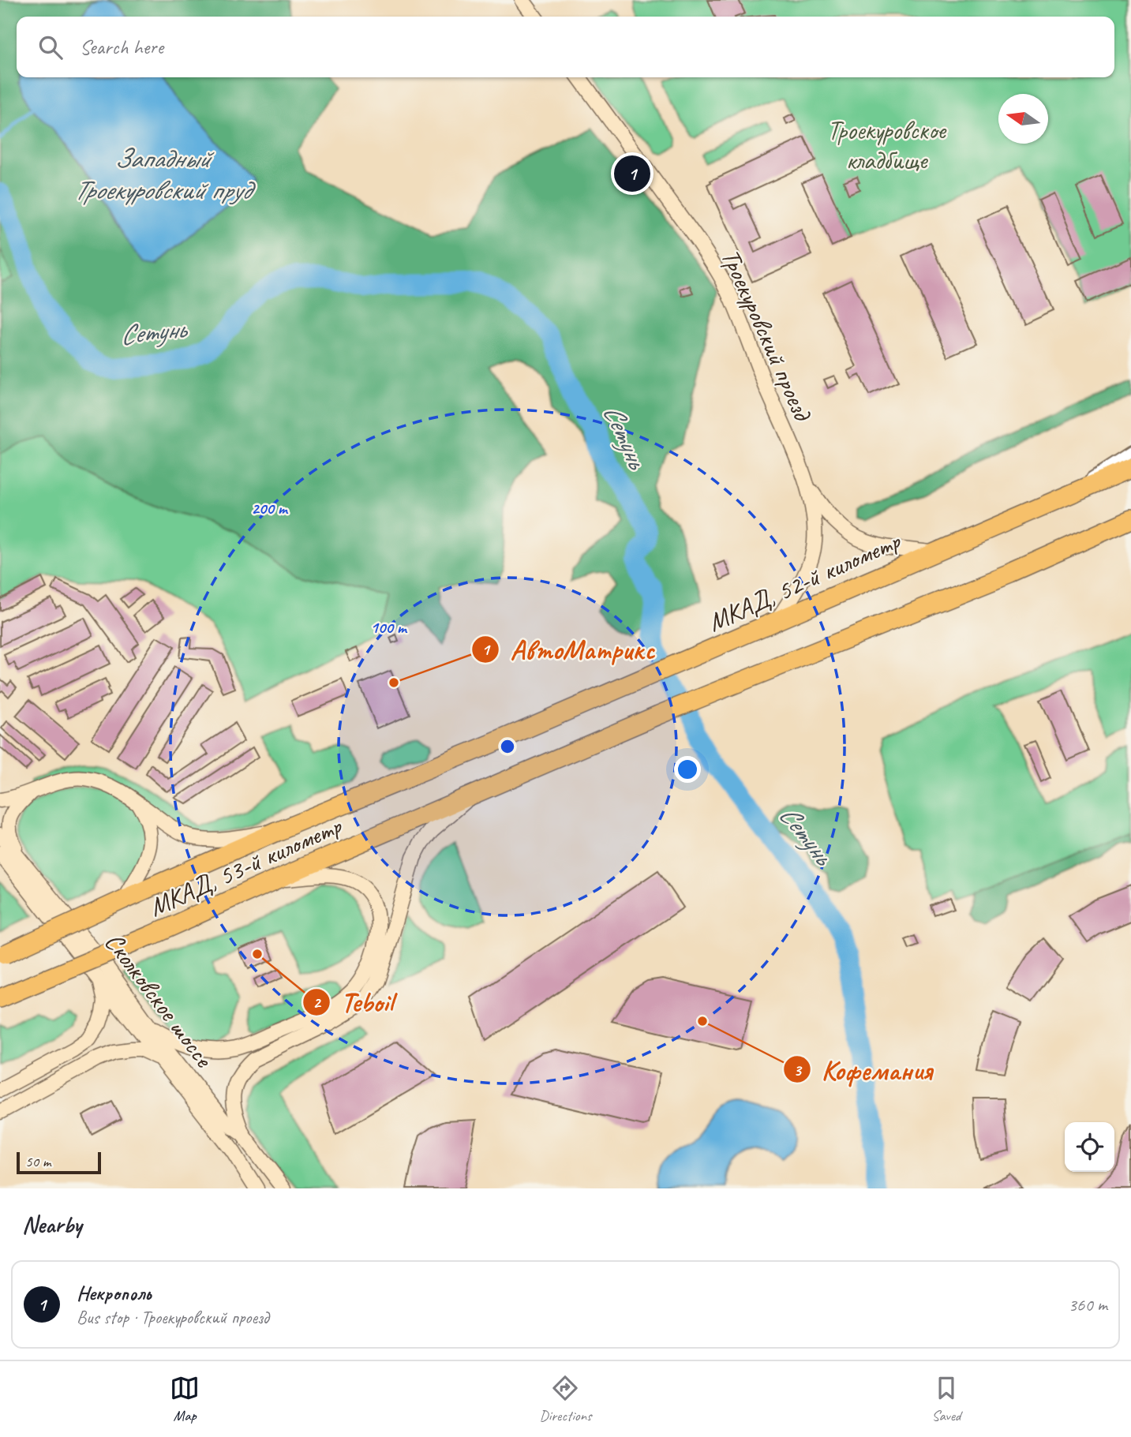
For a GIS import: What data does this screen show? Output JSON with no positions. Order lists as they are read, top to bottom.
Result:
{
  "streets": {
    "highway": ["МКАД, 52-й километр", "МКАД, 53-й километр"],
    "street": ["Троекуровский проезд", "Сколковское шоссе"]
  },
  "crossings": [
    ["Троекуровский проезд", "МКАД, 52-й километр"],
    ["МКАД, 52-й километр", "МКАД, 53-й километр"]
  ],
  "water": ["Западный Троекуровский пруд", "Сетунь"],
  "parks": ["Троекуровское кладбище"],
  "places": ["АвтоМатрикс", "Teboil", "Кофемания"],
  "scale_bar": "50 m",
  "north": "left",
  "page": {
    "search": "Search here",
    "pins": "1",
    "scale": "50 m",
    "heading": "Nearby",
    "list": [
      {
        "mark": "1",
        "name": "Некрополь",
        "note": "Bus stop · Троекуровский проезд",
        "value": "360 m"
      }
    ],
    "nav": ["Map", "Directions", "Saved"]
  },
  "rings": ["200 m", "100 m"]
}
